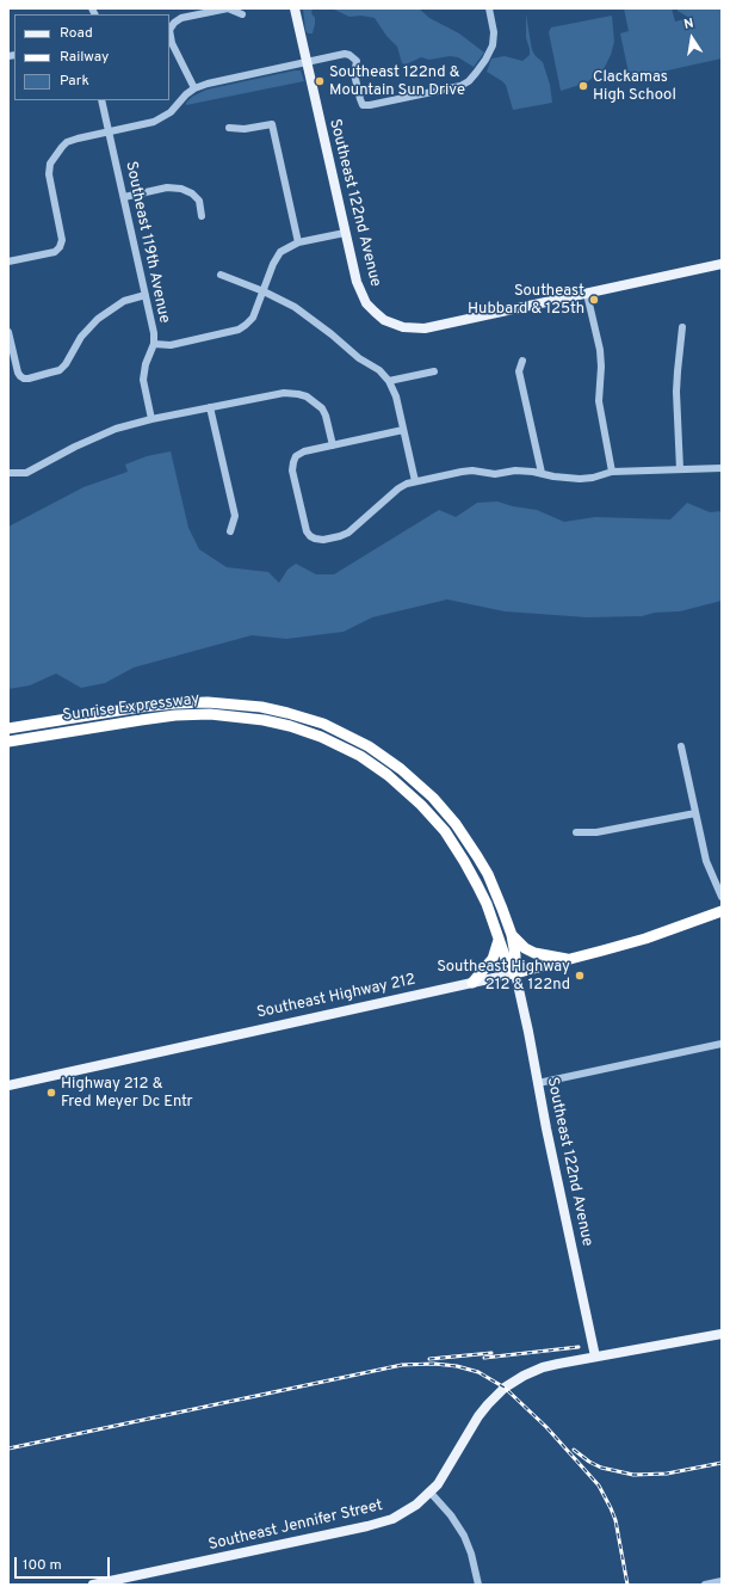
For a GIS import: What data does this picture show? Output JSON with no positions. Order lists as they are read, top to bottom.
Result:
{
  "streets": {
    "highway": ["Sunrise Expressway", "Southeast Highway 212"],
    "main road": ["Southeast 122nd Avenue", "Southeast Jennifer Street"],
    "street": ["Southeast 119th Avenue"]
  },
  "crossings": [
    ["Southeast 122nd Avenue", "Sunrise Expressway"],
    ["Southeast 122nd Avenue", "Southeast Highway 212"],
    ["Southeast 122nd Avenue", "Southeast Jennifer Street"],
    ["Sunrise Expressway", "Southeast Highway 212"]
  ],
  "places": [
    "Southeast 122nd & Mountain Sun Drive",
    "Clackamas High School",
    "Southeast Hubbard & 125th",
    "Southeast Highway 212 & 122nd",
    "Highway 212 & Fred Meyer Dc Entr"
  ],
  "legend": ["Road", "Railway", "Park"],
  "scale_bar": "100 m",
  "north": "top"
}
